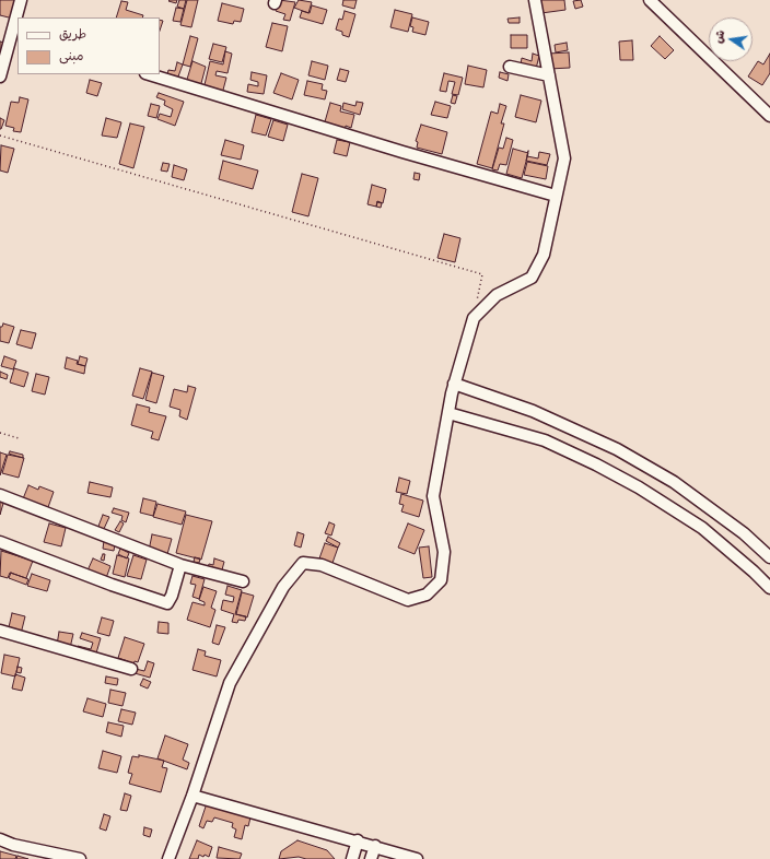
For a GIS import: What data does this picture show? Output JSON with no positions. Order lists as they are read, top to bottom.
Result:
{
  "legend": ["طريق", "مبنى"],
  "north": "left"
}
